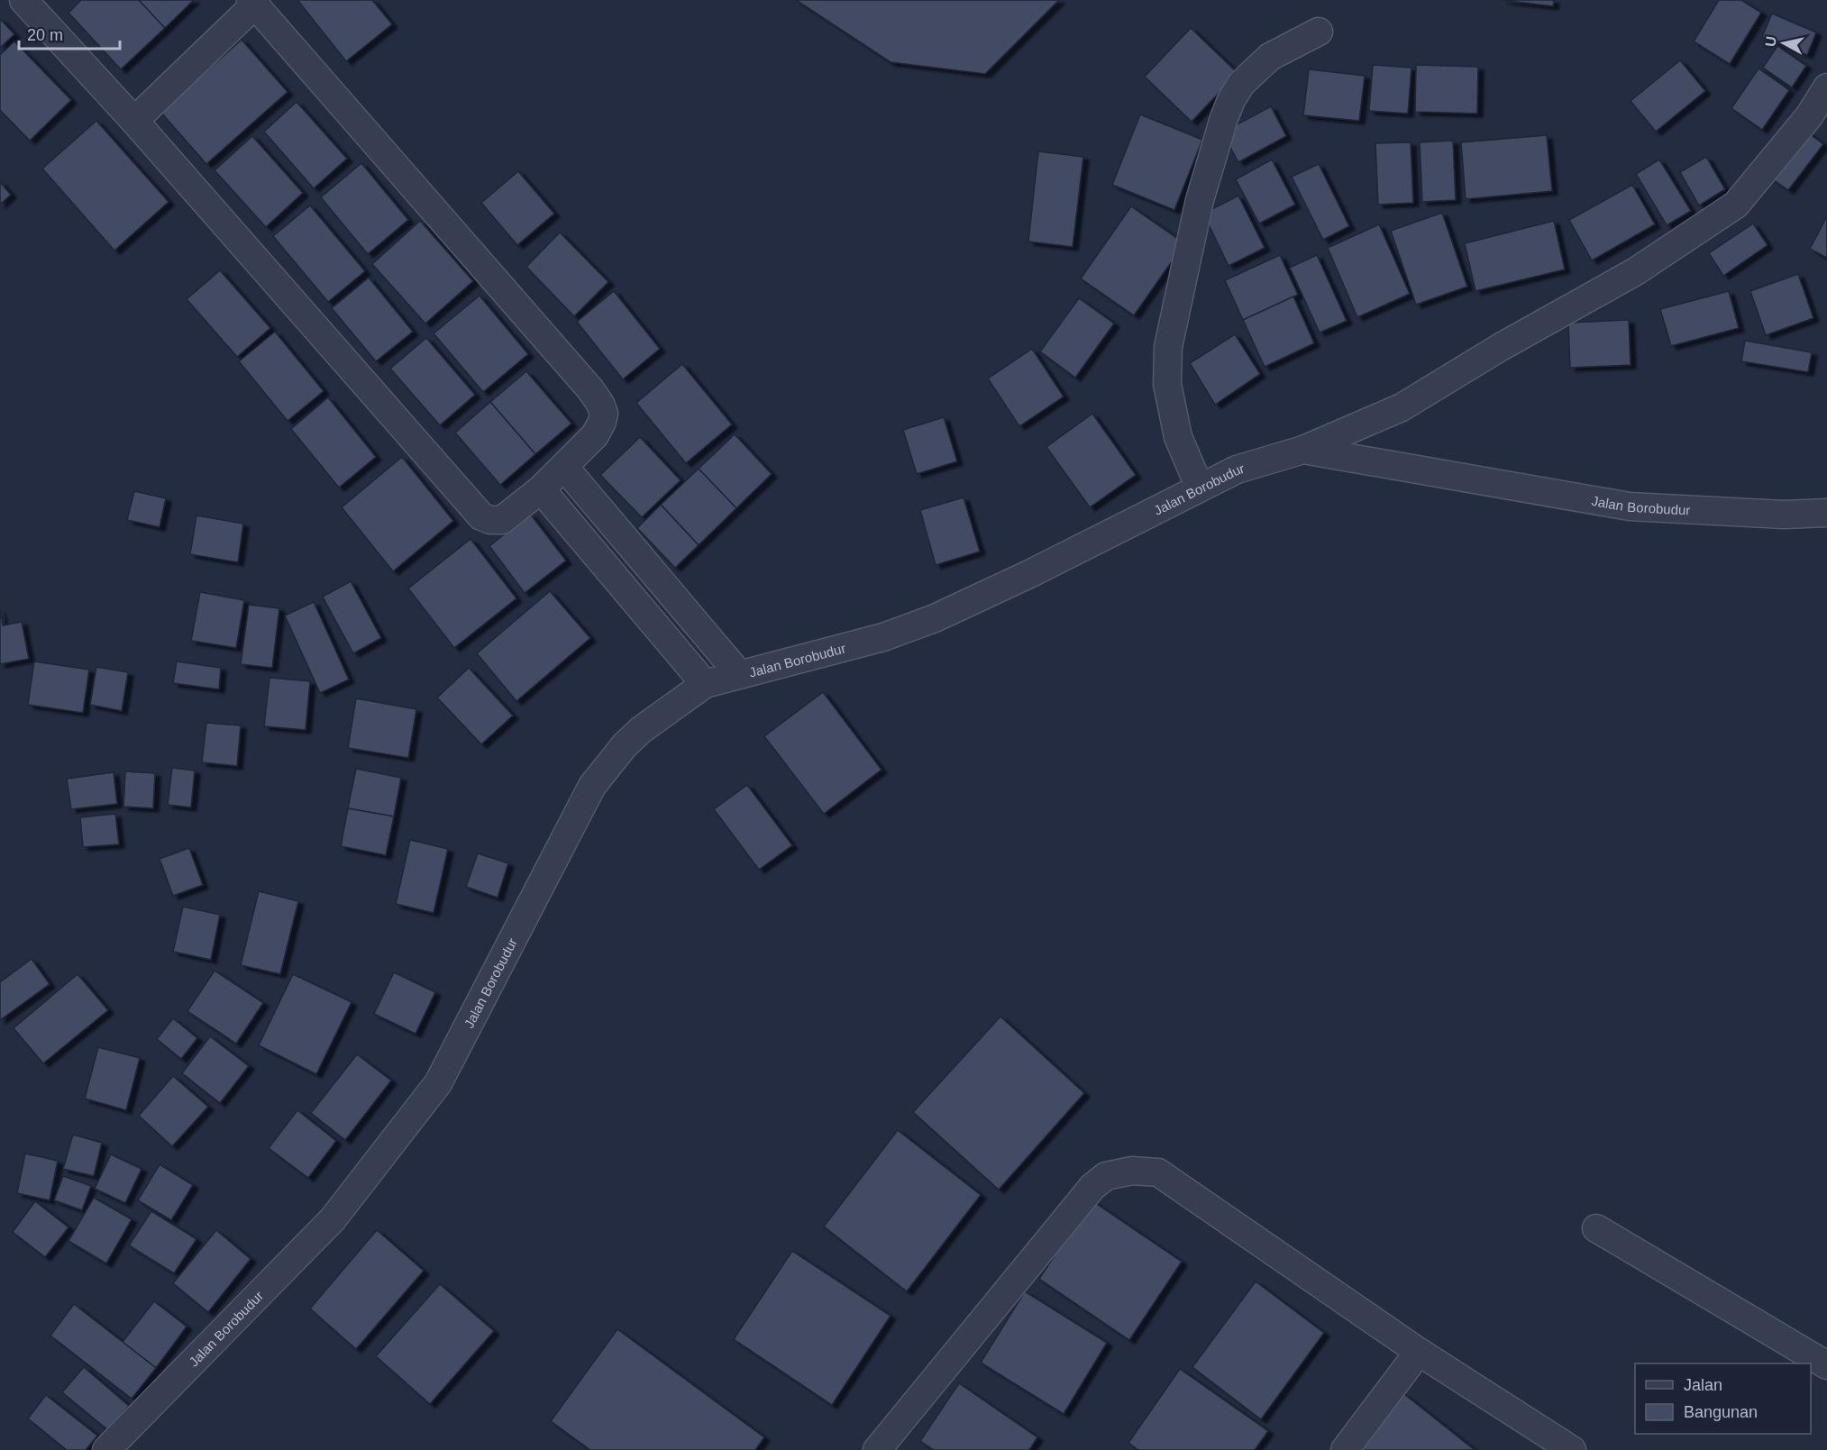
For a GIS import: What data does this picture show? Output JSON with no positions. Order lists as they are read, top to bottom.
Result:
{
  "streets": {
    "street": ["Jalan Borobudur"]
  },
  "legend": ["Jalan", "Bangunan"],
  "scale_bar": "20 m",
  "north": "left"
}
